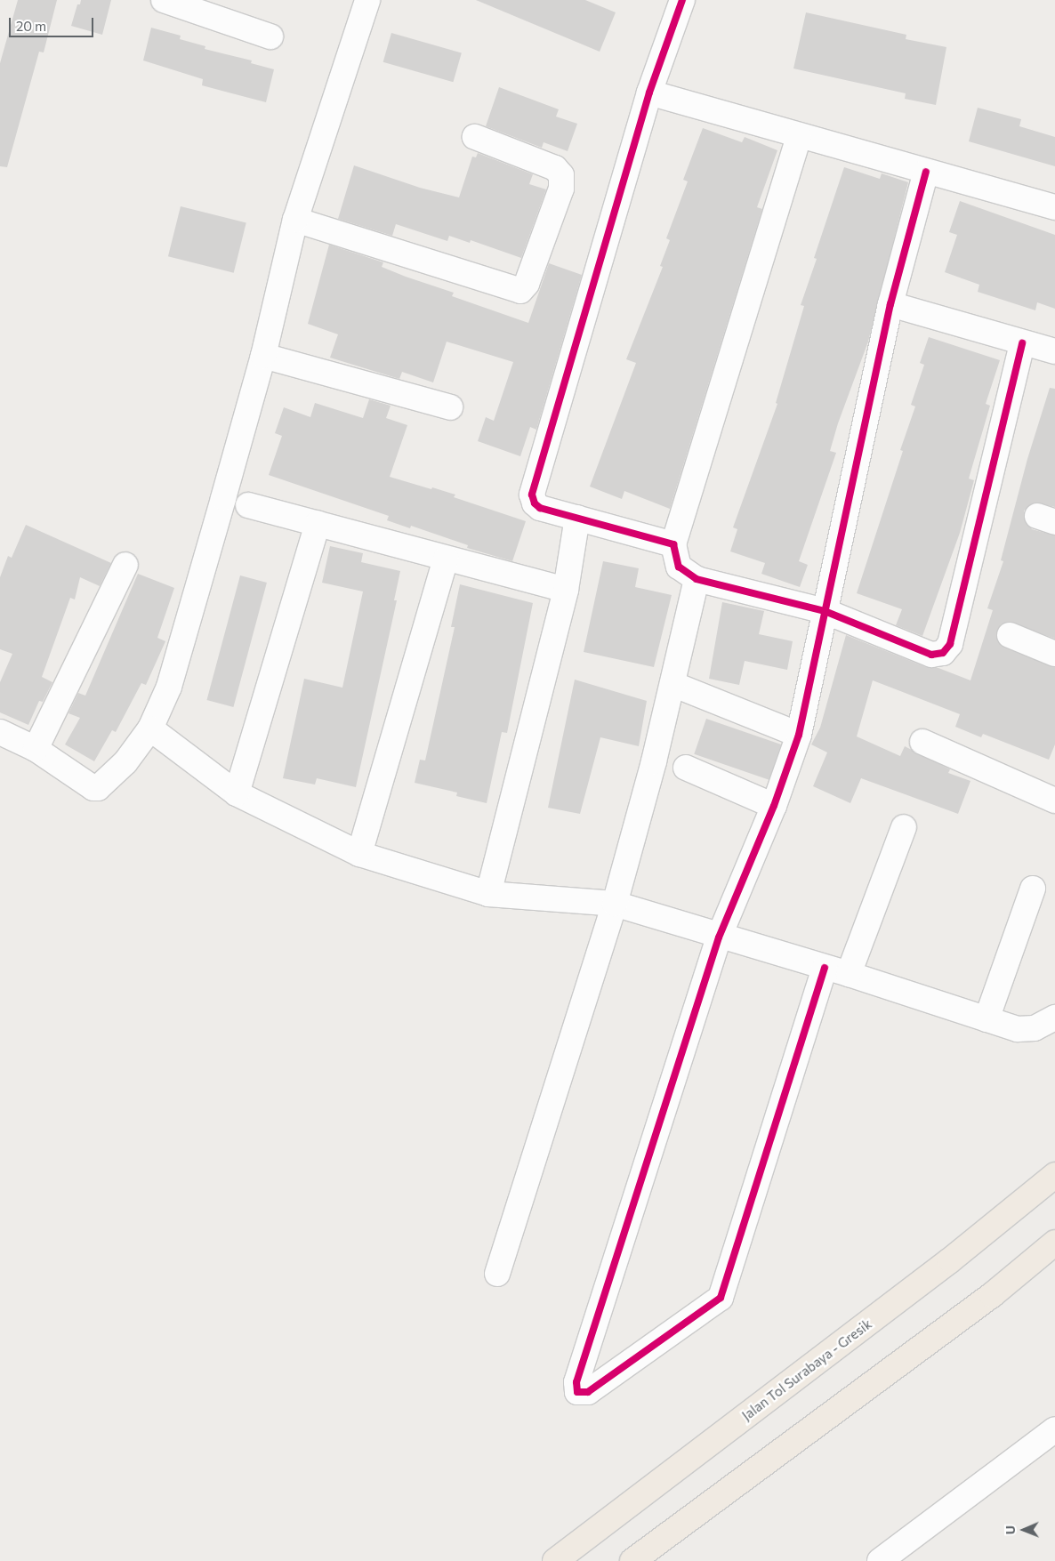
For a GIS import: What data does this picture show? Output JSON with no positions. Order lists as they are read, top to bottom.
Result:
{
  "streets": {
    "highway": ["Jalan Tol Surabaya - Gresik"]
  },
  "scale_bar": "20 m",
  "north": "left"
}
